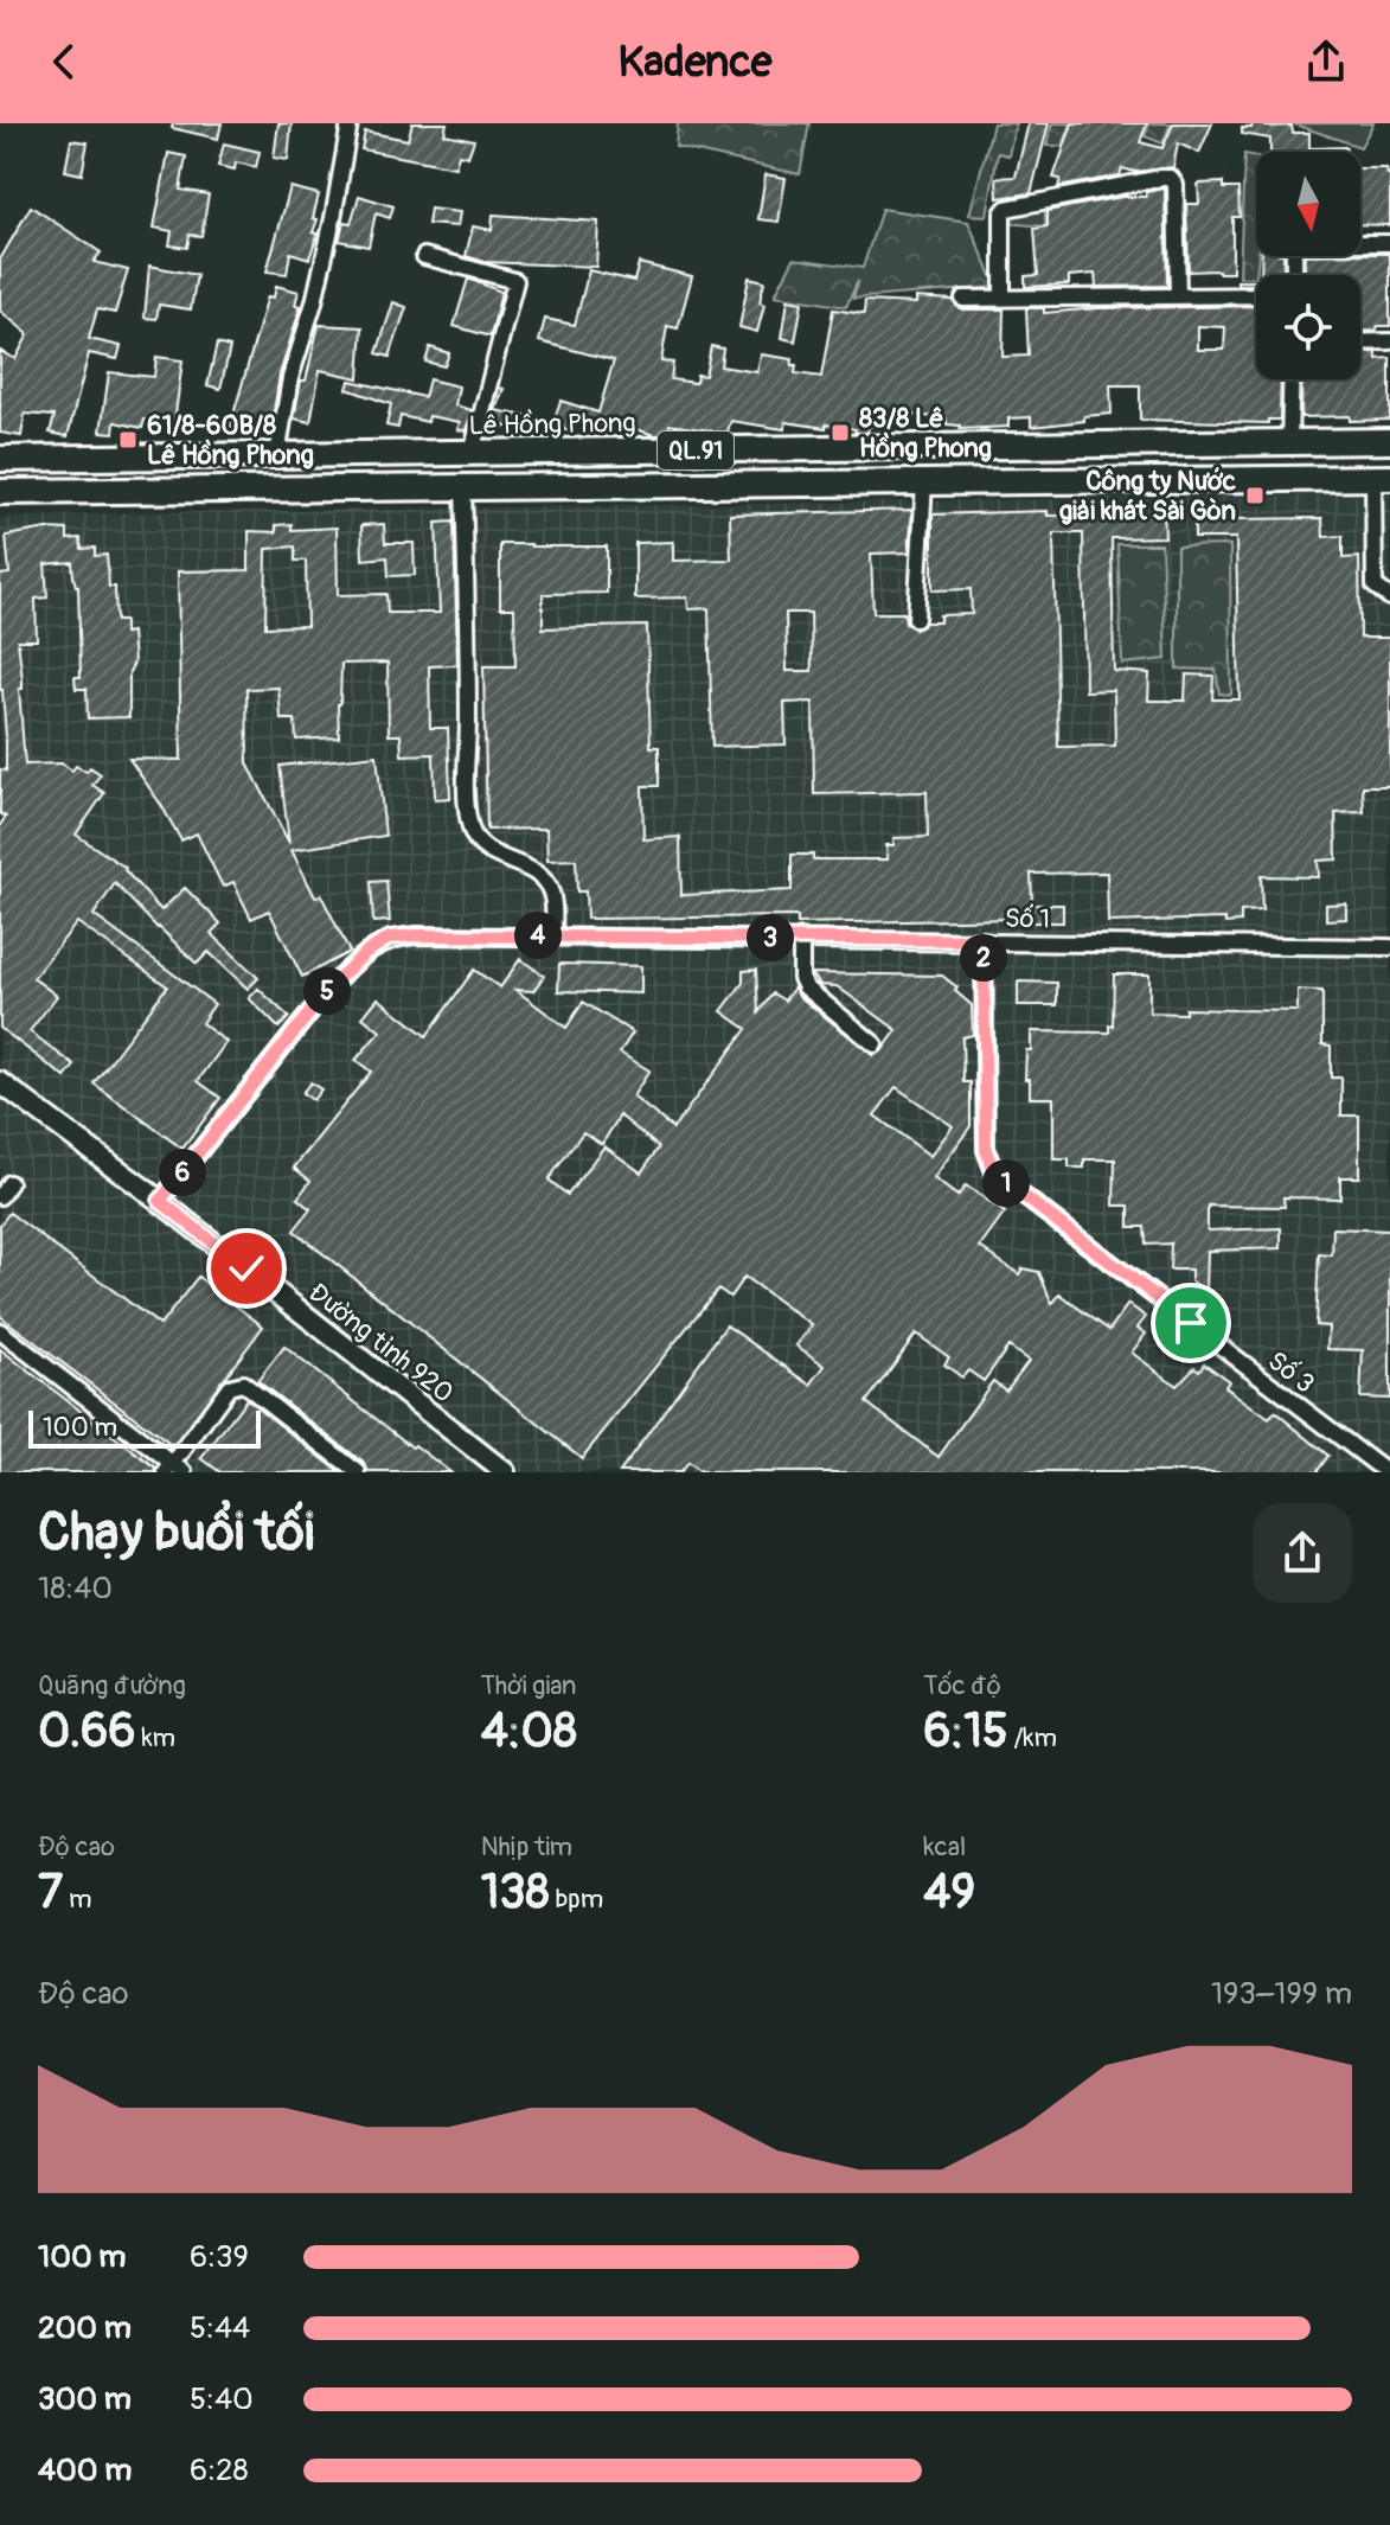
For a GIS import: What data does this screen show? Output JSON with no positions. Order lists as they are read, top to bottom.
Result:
{
  "streets": {
    "highway": ["Lê Hồng Phong", "QL.91"],
    "main road": ["Đường tỉnh 920"],
    "street": ["Số 1", "Số 3"]
  },
  "crossings": [
    ["Số 1", "Đường tỉnh 920"],
    ["Số 1", "Số 3"]
  ],
  "places": {
    "transit": ["83/8 Lê Hồng Phong", "61/8-60B/8 Lê Hồng Phong", "Công ty Nước giải khát Sài Gòn"]
  },
  "scale_bar": "100 m",
  "north": "bottom",
  "page": {
    "header": "Kadence",
    "pins": [
      "4",
      "3",
      "2",
      "5",
      "6",
      "1"
    ],
    "scale": "100 m",
    "heading": ["Chạy buổi tối", "18:40"],
    "stats": [
      ["Quãng đường", "0.66 km"],
      ["Thời gian", "4:08"],
      ["Tốc độ", "6:15 /km"],
      ["Độ cao", "7 m"],
      ["Nhịp tim", "138 bpm"],
      ["kcal", "49"]
    ],
    "chart": ["Độ cao", "193–199 m"],
    "list": [
      {
        "name": "100 m",
        "note": "6:39"
      },
      {
        "name": "200 m",
        "note": "5:44"
      },
      {
        "name": "300 m",
        "note": "5:40"
      },
      {
        "name": "400 m",
        "note": "6:28"
      }
    ]
  }
}
